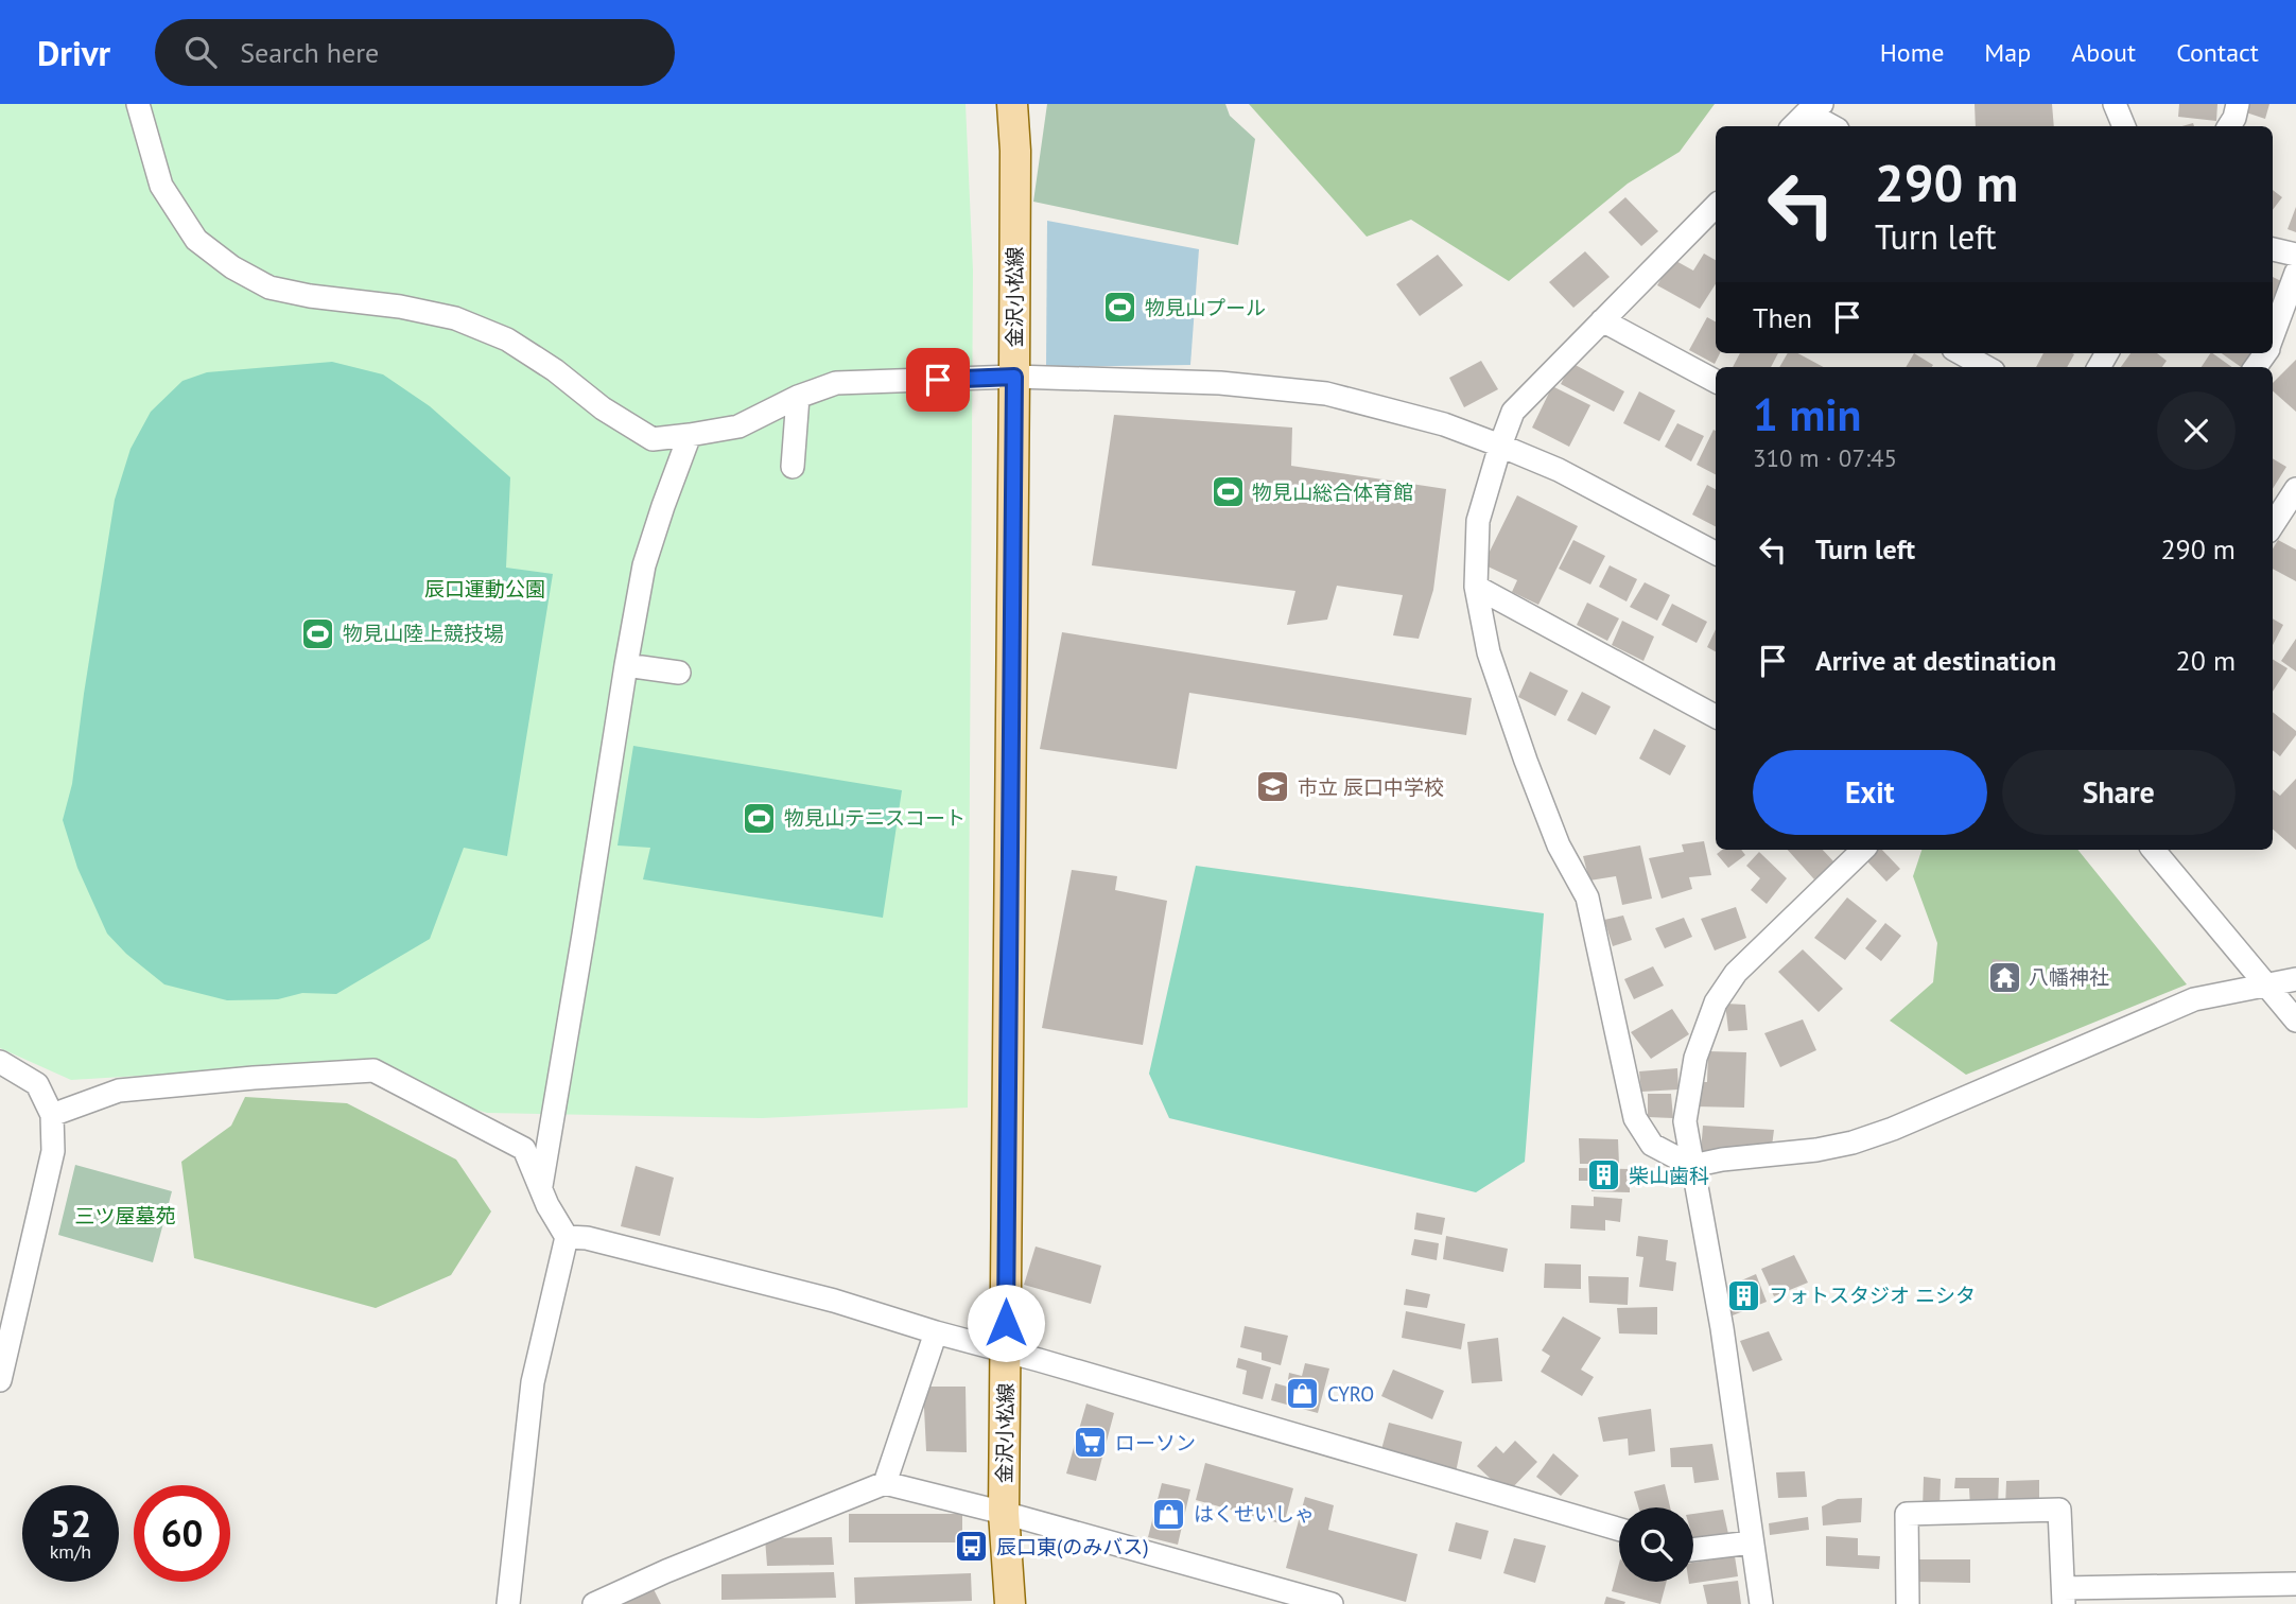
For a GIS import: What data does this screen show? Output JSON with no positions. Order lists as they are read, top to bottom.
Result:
{
  "streets": {
    "main road": ["金沢小松線"]
  },
  "parks": ["辰口運動公園", "三ツ屋墓苑"],
  "places": {
    "sports": [
      "物見山プール",
      "物見山総合体育館",
      "物見山陸上競技場",
      "物見山テニスコート"
    ],
    "school or university": ["市立 辰口中学校"],
    "temple": ["八幡神社"],
    "building": ["柴山歯科", "フォトスタジオ ニシタ"],
    "shop": ["CYRO", "はくせいしゃ"],
    "supermarket": ["ローソン"],
    "bus stop": ["辰口東(のみバス)"]
  },
  "page": {
    "header": "Drivr",
    "search": "Search here",
    "nav": [
      "Home",
      "Map",
      "About",
      "Contact"
    ],
    "turn": ["290 m", "Turn left"],
    "then": "Then",
    "heading": ["1 min", "310 m · 07:45"],
    "list": [
      {
        "name": "Turn left",
        "value": "290 m"
      },
      {
        "name": "Arrive at destination",
        "value": "20 m"
      }
    ],
    "buttons": ["Exit", "Share"],
    "speed": "52 km/h",
    "limit": "60"
  }
}
